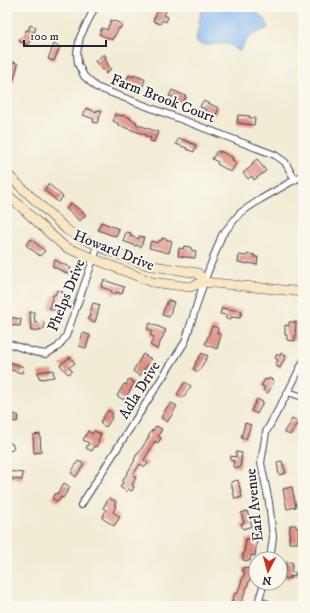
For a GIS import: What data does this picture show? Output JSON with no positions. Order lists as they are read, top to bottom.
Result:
{
  "streets": {
    "street": [
      "Farm Brook Court",
      "Howard Drive",
      "Phelps Drive",
      "Adla Drive",
      "Earl Avenue"
    ]
  },
  "crossings": [
    ["Farm Brook Court", "Adla Drive"],
    ["Howard Drive", "Phelps Drive"],
    ["Howard Drive", "Adla Drive"]
  ],
  "scale_bar": "100 m",
  "north": "bottom"
}
